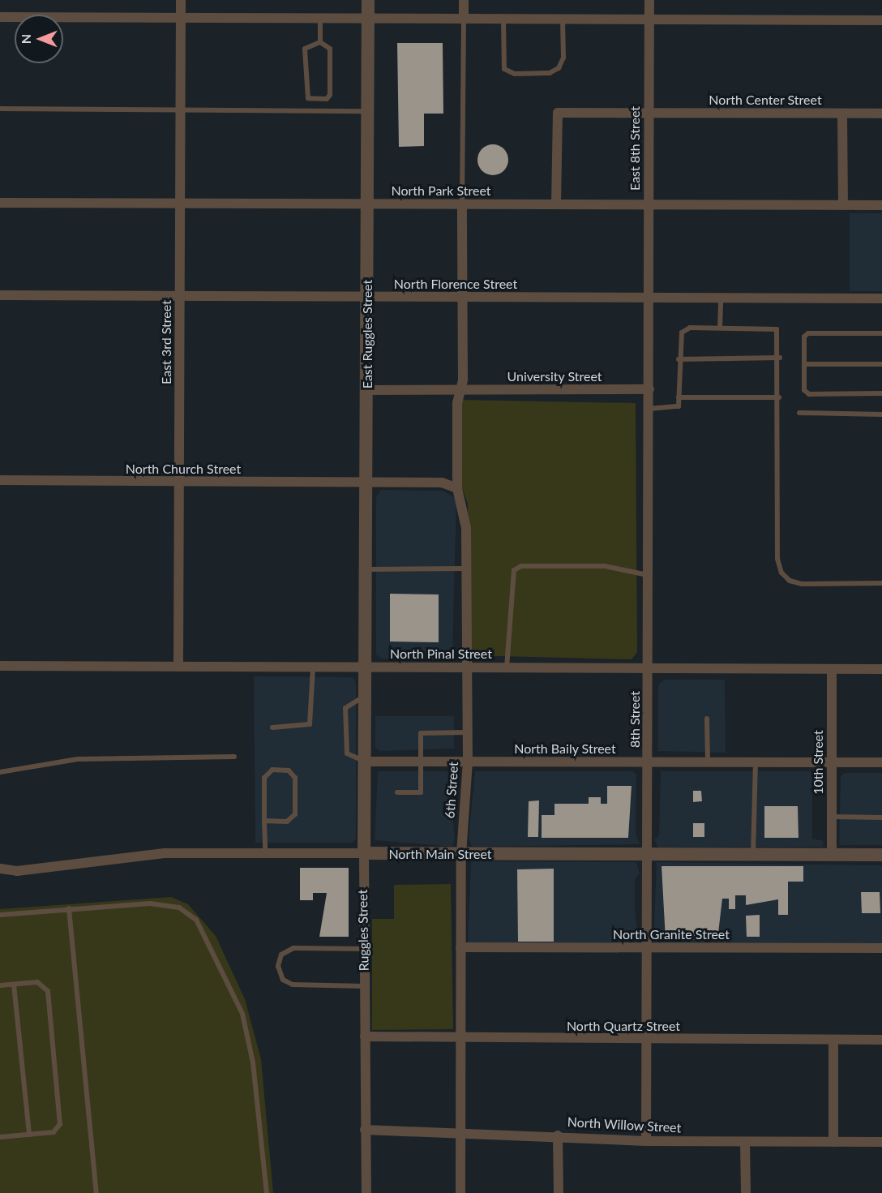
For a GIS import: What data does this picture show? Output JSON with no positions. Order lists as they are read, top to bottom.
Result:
{
  "streets": {
    "street": [
      "North Center Street",
      "East 8th Street",
      "North Park Street",
      "North Florence Street",
      "East Ruggles Street",
      "East 3rd Street",
      "University Street",
      "North Church Street",
      "North Pinal Street",
      "8th Street",
      "North Baily Street",
      "10th Street",
      "6th Street",
      "North Main Street",
      "Ruggles Street",
      "North Granite Street",
      "North Quartz Street",
      "North Willow Street"
    ]
  },
  "crossings": [
    ["North Center Street", "East 8th Street"],
    ["North Center Street", "North Park Street"],
    ["East 8th Street", "North Park Street"],
    ["East 8th Street", "North Florence Street"],
    ["East 8th Street", "8th Street"],
    ["North Park Street", "East Ruggles Street"],
    ["North Park Street", "East 3rd Street"],
    ["North Park Street", "6th Street"],
    ["North Florence Street", "East Ruggles Street"],
    ["North Florence Street", "East 3rd Street"],
    ["North Florence Street", "8th Street"],
    ["North Florence Street", "6th Street"],
    ["East Ruggles Street", "University Street"],
    ["East Ruggles Street", "North Church Street"],
    ["East Ruggles Street", "North Pinal Street"],
    ["East Ruggles Street", "Ruggles Street"],
    ["East 3rd Street", "North Church Street"],
    ["East 3rd Street", "North Pinal Street"],
    ["University Street", "8th Street"],
    ["University Street", "6th Street"],
    ["North Church Street", "6th Street"],
    ["North Pinal Street", "8th Street"],
    ["North Pinal Street", "10th Street"],
    ["North Pinal Street", "6th Street"],
    ["North Pinal Street", "Ruggles Street"],
    ["8th Street", "North Baily Street"],
    ["8th Street", "North Main Street"],
    ["8th Street", "North Granite Street"],
    ["8th Street", "North Quartz Street"],
    ["8th Street", "North Willow Street"],
    ["North Baily Street", "10th Street"],
    ["North Baily Street", "6th Street"],
    ["North Baily Street", "Ruggles Street"],
    ["10th Street", "North Main Street"],
    ["6th Street", "North Main Street"],
    ["6th Street", "North Granite Street"],
    ["6th Street", "North Quartz Street"],
    ["6th Street", "North Willow Street"],
    ["North Main Street", "Ruggles Street"],
    ["Ruggles Street", "North Quartz Street"],
    ["Ruggles Street", "North Willow Street"]
  ],
  "north": "left"
}
